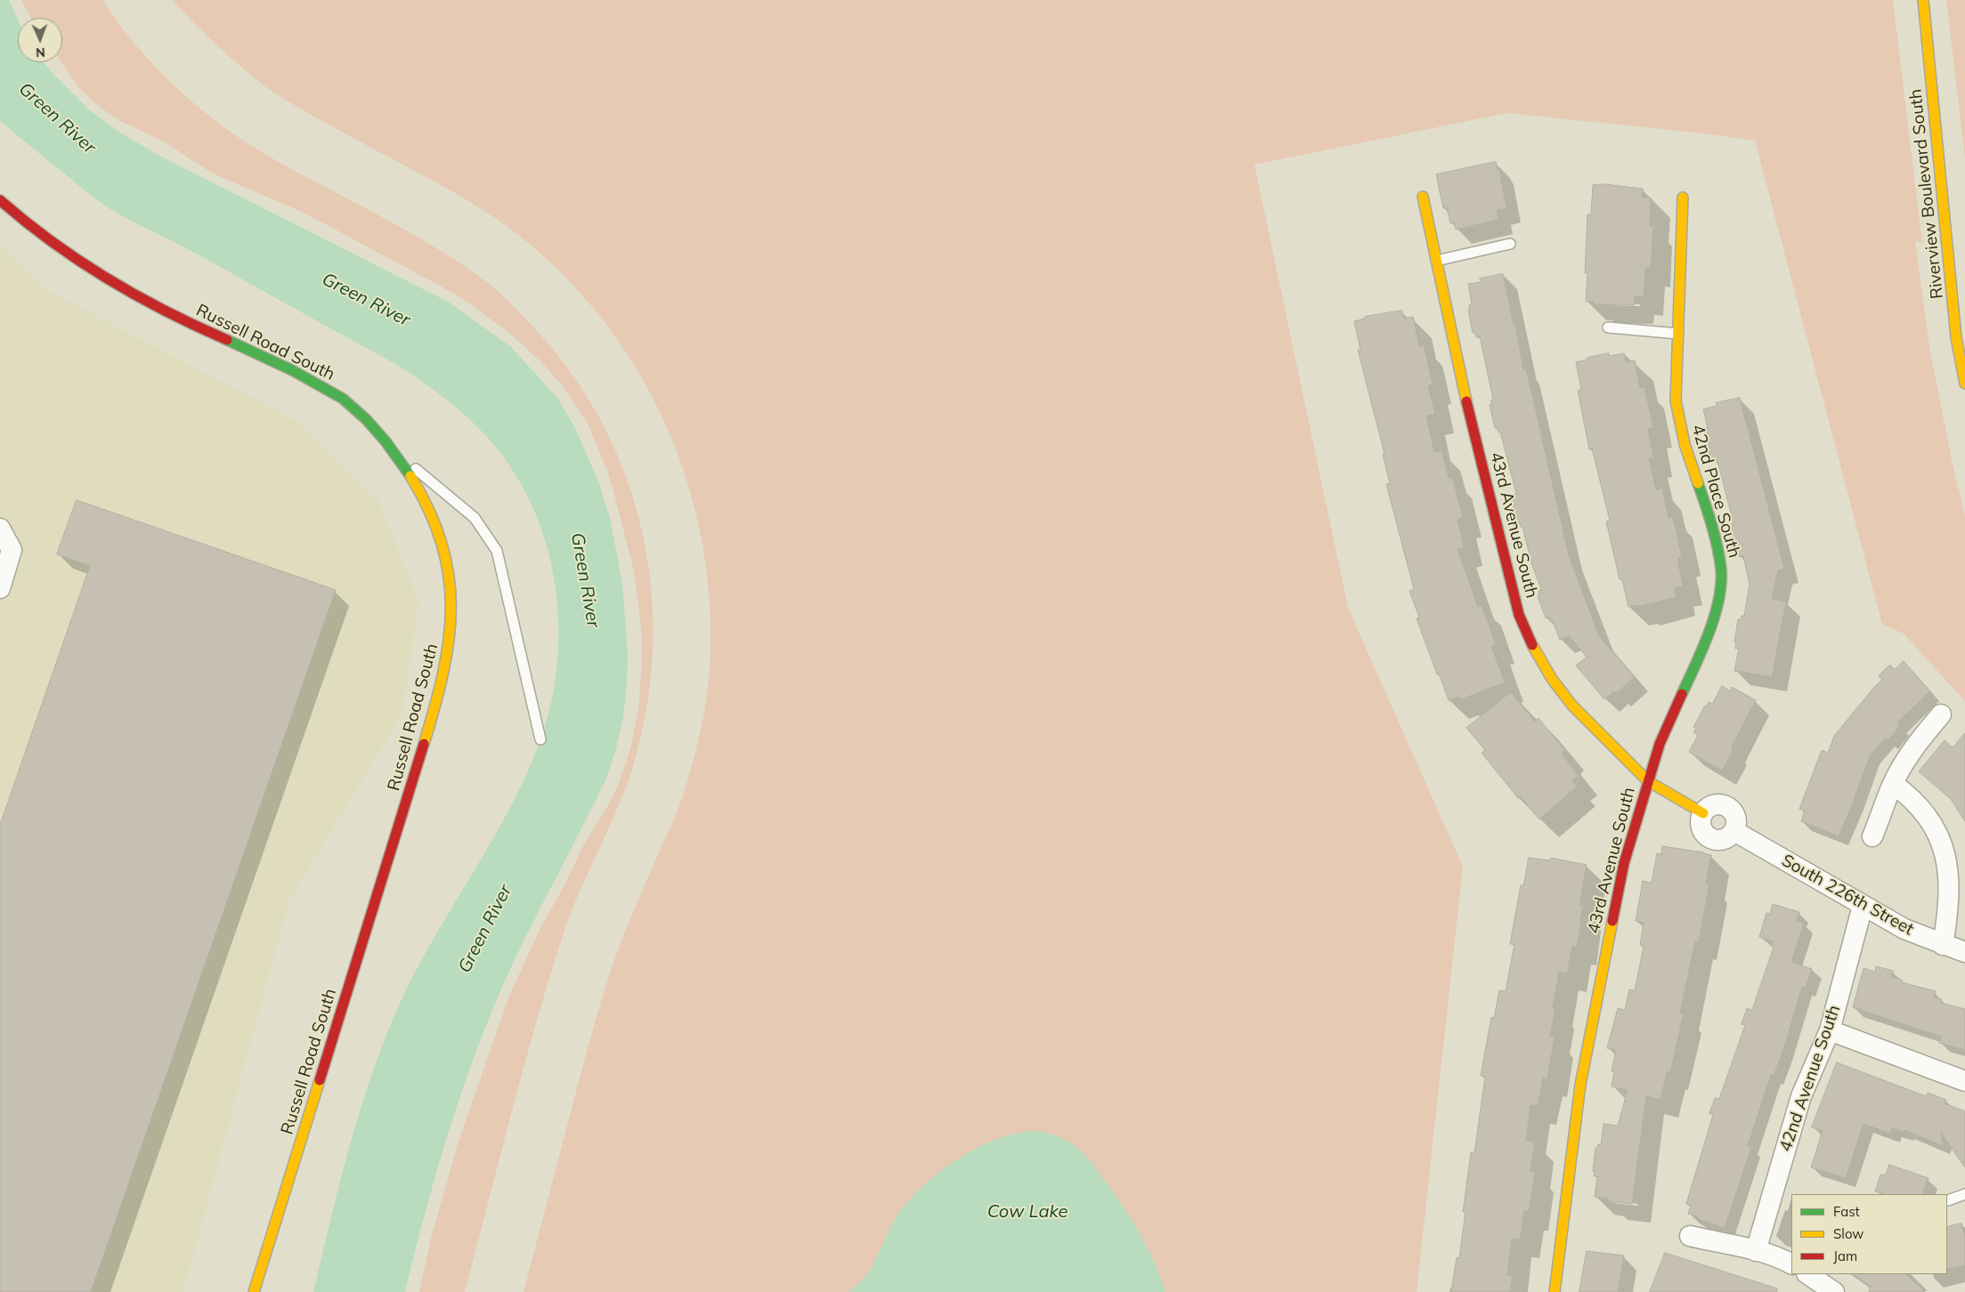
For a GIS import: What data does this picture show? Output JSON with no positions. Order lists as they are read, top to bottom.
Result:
{
  "streets": {
    "street": [
      "Riverview Boulevard South",
      "Russell Road South",
      "42nd Place South",
      "43rd Avenue South",
      "South 226th Street",
      "42nd Avenue South"
    ]
  },
  "crossings": [
    ["42nd Place South", "43rd Avenue South"],
    ["42nd Place South", "South 226th Street"],
    ["43rd Avenue South", "South 226th Street"],
    ["South 226th Street", "42nd Avenue South"]
  ],
  "water": ["Green River", "Cow Lake"],
  "legend": ["Fast", "Slow", "Jam"],
  "north": "bottom"
}
